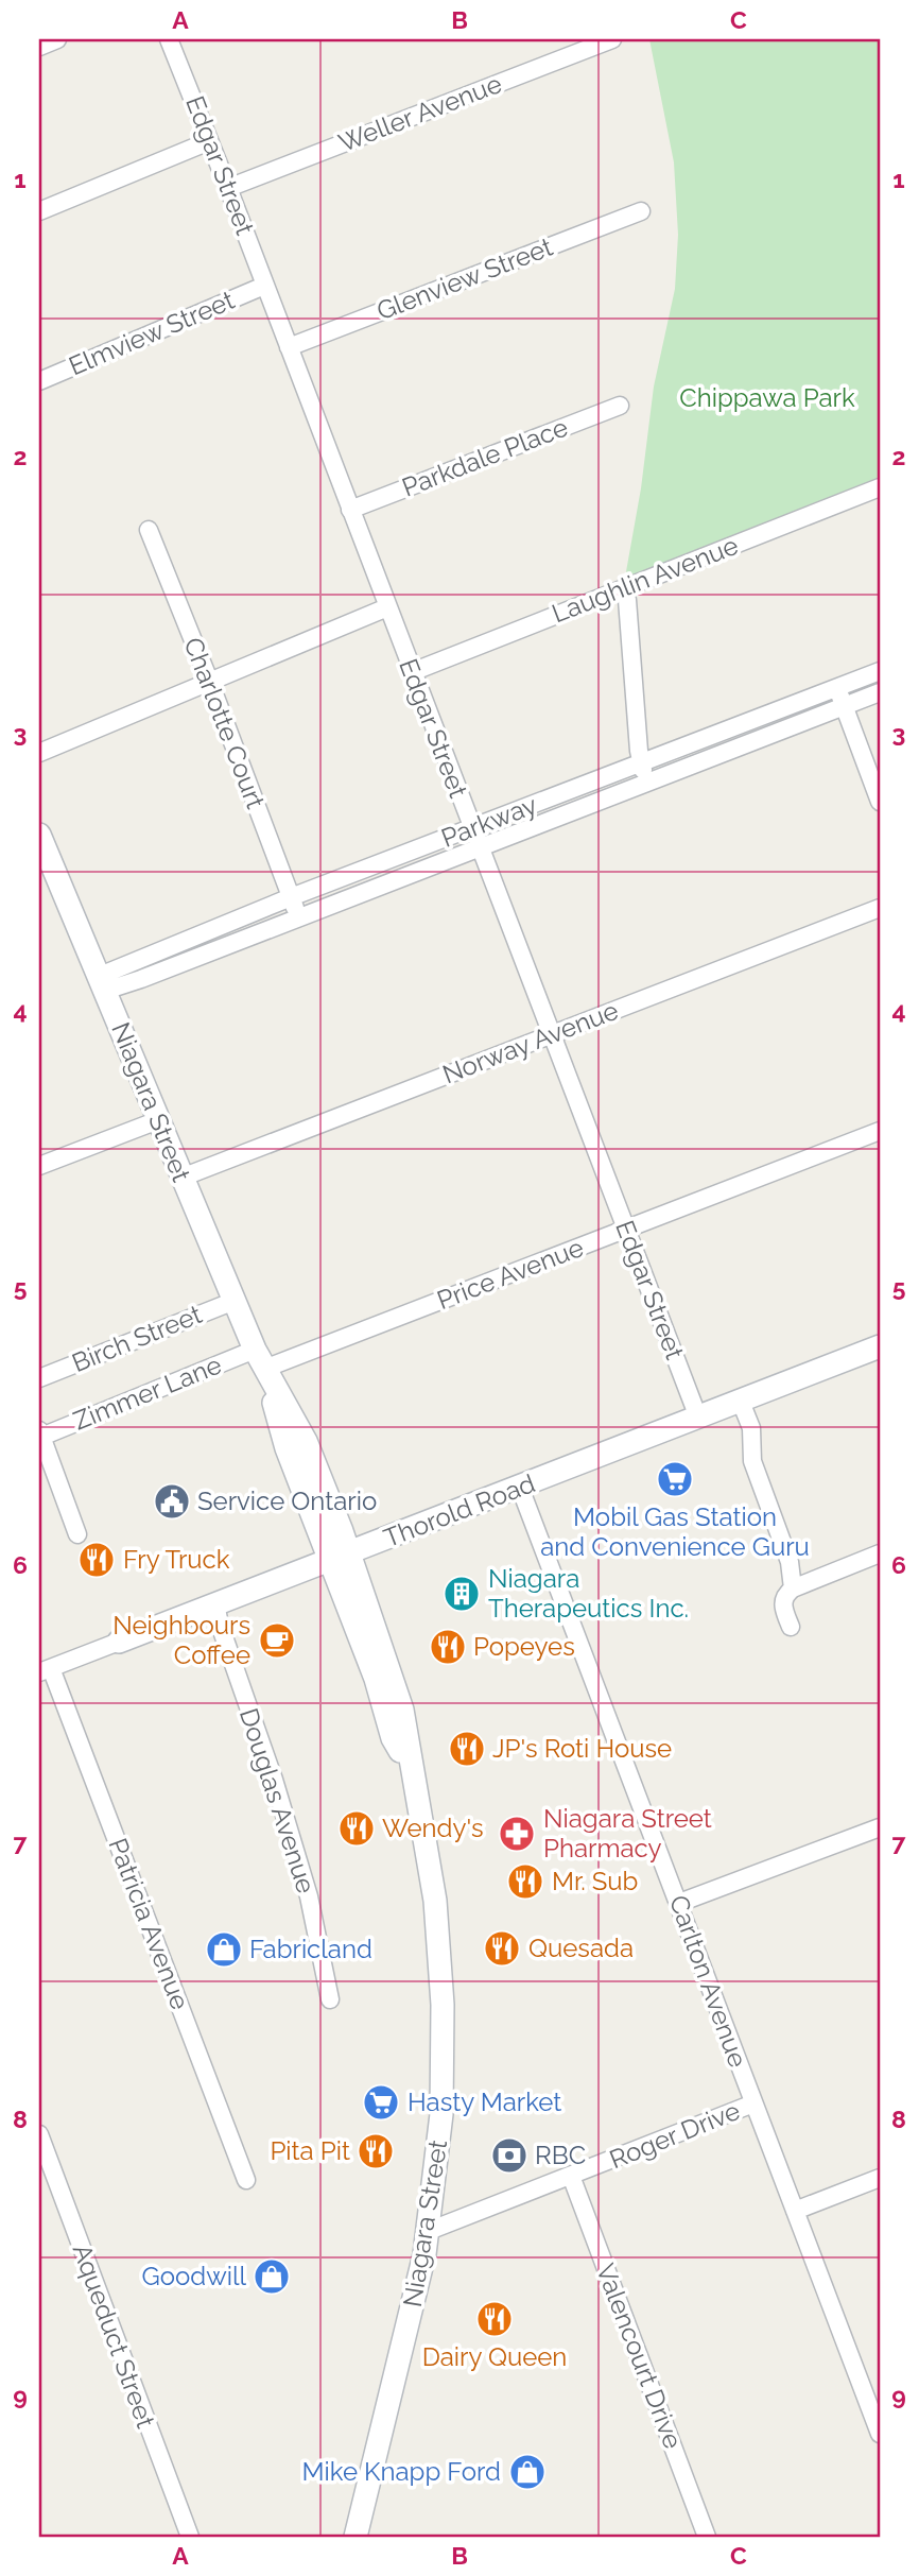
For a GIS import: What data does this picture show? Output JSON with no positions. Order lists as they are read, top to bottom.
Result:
{
  "streets": {
    "main road": ["Niagara Street", "Thorold Road"],
    "street": [
      "Weller Avenue",
      "Edgar Street",
      "Glenview Street",
      "Elmview Street",
      "Parkdale Place",
      "Laughlin Avenue",
      "Charlotte Court",
      "Parkway",
      "Norway Avenue",
      "Price Avenue",
      "Birch Street",
      "Zimmer Lane",
      "Douglas Avenue",
      "Patricia Avenue",
      "Carlton Avenue",
      "Roger Drive",
      "Aqueduct Street",
      "Valencourt Drive"
    ]
  },
  "crossings": [
    ["Weller Avenue", "Edgar Street"],
    ["Edgar Street", "Glenview Street"],
    ["Edgar Street", "Elmview Street"],
    ["Edgar Street", "Parkdale Place"],
    ["Edgar Street", "Laughlin Avenue"],
    ["Edgar Street", "Parkway"],
    ["Edgar Street", "Norway Avenue"],
    ["Edgar Street", "Price Avenue"],
    ["Edgar Street", "Thorold Road"],
    ["Charlotte Court", "Parkway"],
    ["Parkway", "Niagara Street"],
    ["Norway Avenue", "Niagara Street"],
    ["Niagara Street", "Price Avenue"],
    ["Niagara Street", "Birch Street"],
    ["Niagara Street", "Zimmer Lane"],
    ["Niagara Street", "Thorold Road"],
    ["Niagara Street", "Roger Drive"],
    ["Price Avenue", "Zimmer Lane"],
    ["Thorold Road", "Douglas Avenue"],
    ["Thorold Road", "Patricia Avenue"],
    ["Thorold Road", "Carlton Avenue"],
    ["Carlton Avenue", "Roger Drive"],
    ["Roger Drive", "Valencourt Drive"]
  ],
  "parks": ["Chippawa Park"],
  "places": {
    "supermarket": ["Mobil Gas Station and Convenience Guru", "Hasty Market"],
    "public building": ["Service Ontario"],
    "restaurant": [
      "Fry Truck",
      "Popeyes",
      "JP's Roti House",
      "Wendy's",
      "Mr. Sub",
      "Quesada",
      "Pita Pit",
      "Dairy Queen"
    ],
    "building": ["Niagara Therapeutics Inc."],
    "cafe": ["Neighbours Coffee"],
    "pharmacy": ["Niagara Street Pharmacy"],
    "shop": ["Fabricland", "Goodwill", "Mike Knapp Ford"],
    "bank": ["RBC"]
  },
  "grid": {
    "columns": ["A", "B", "C"],
    "rows": [
      "1",
      "2",
      "3",
      "4",
      "5",
      "6",
      "7",
      "8",
      "9"
    ]
  }
}
